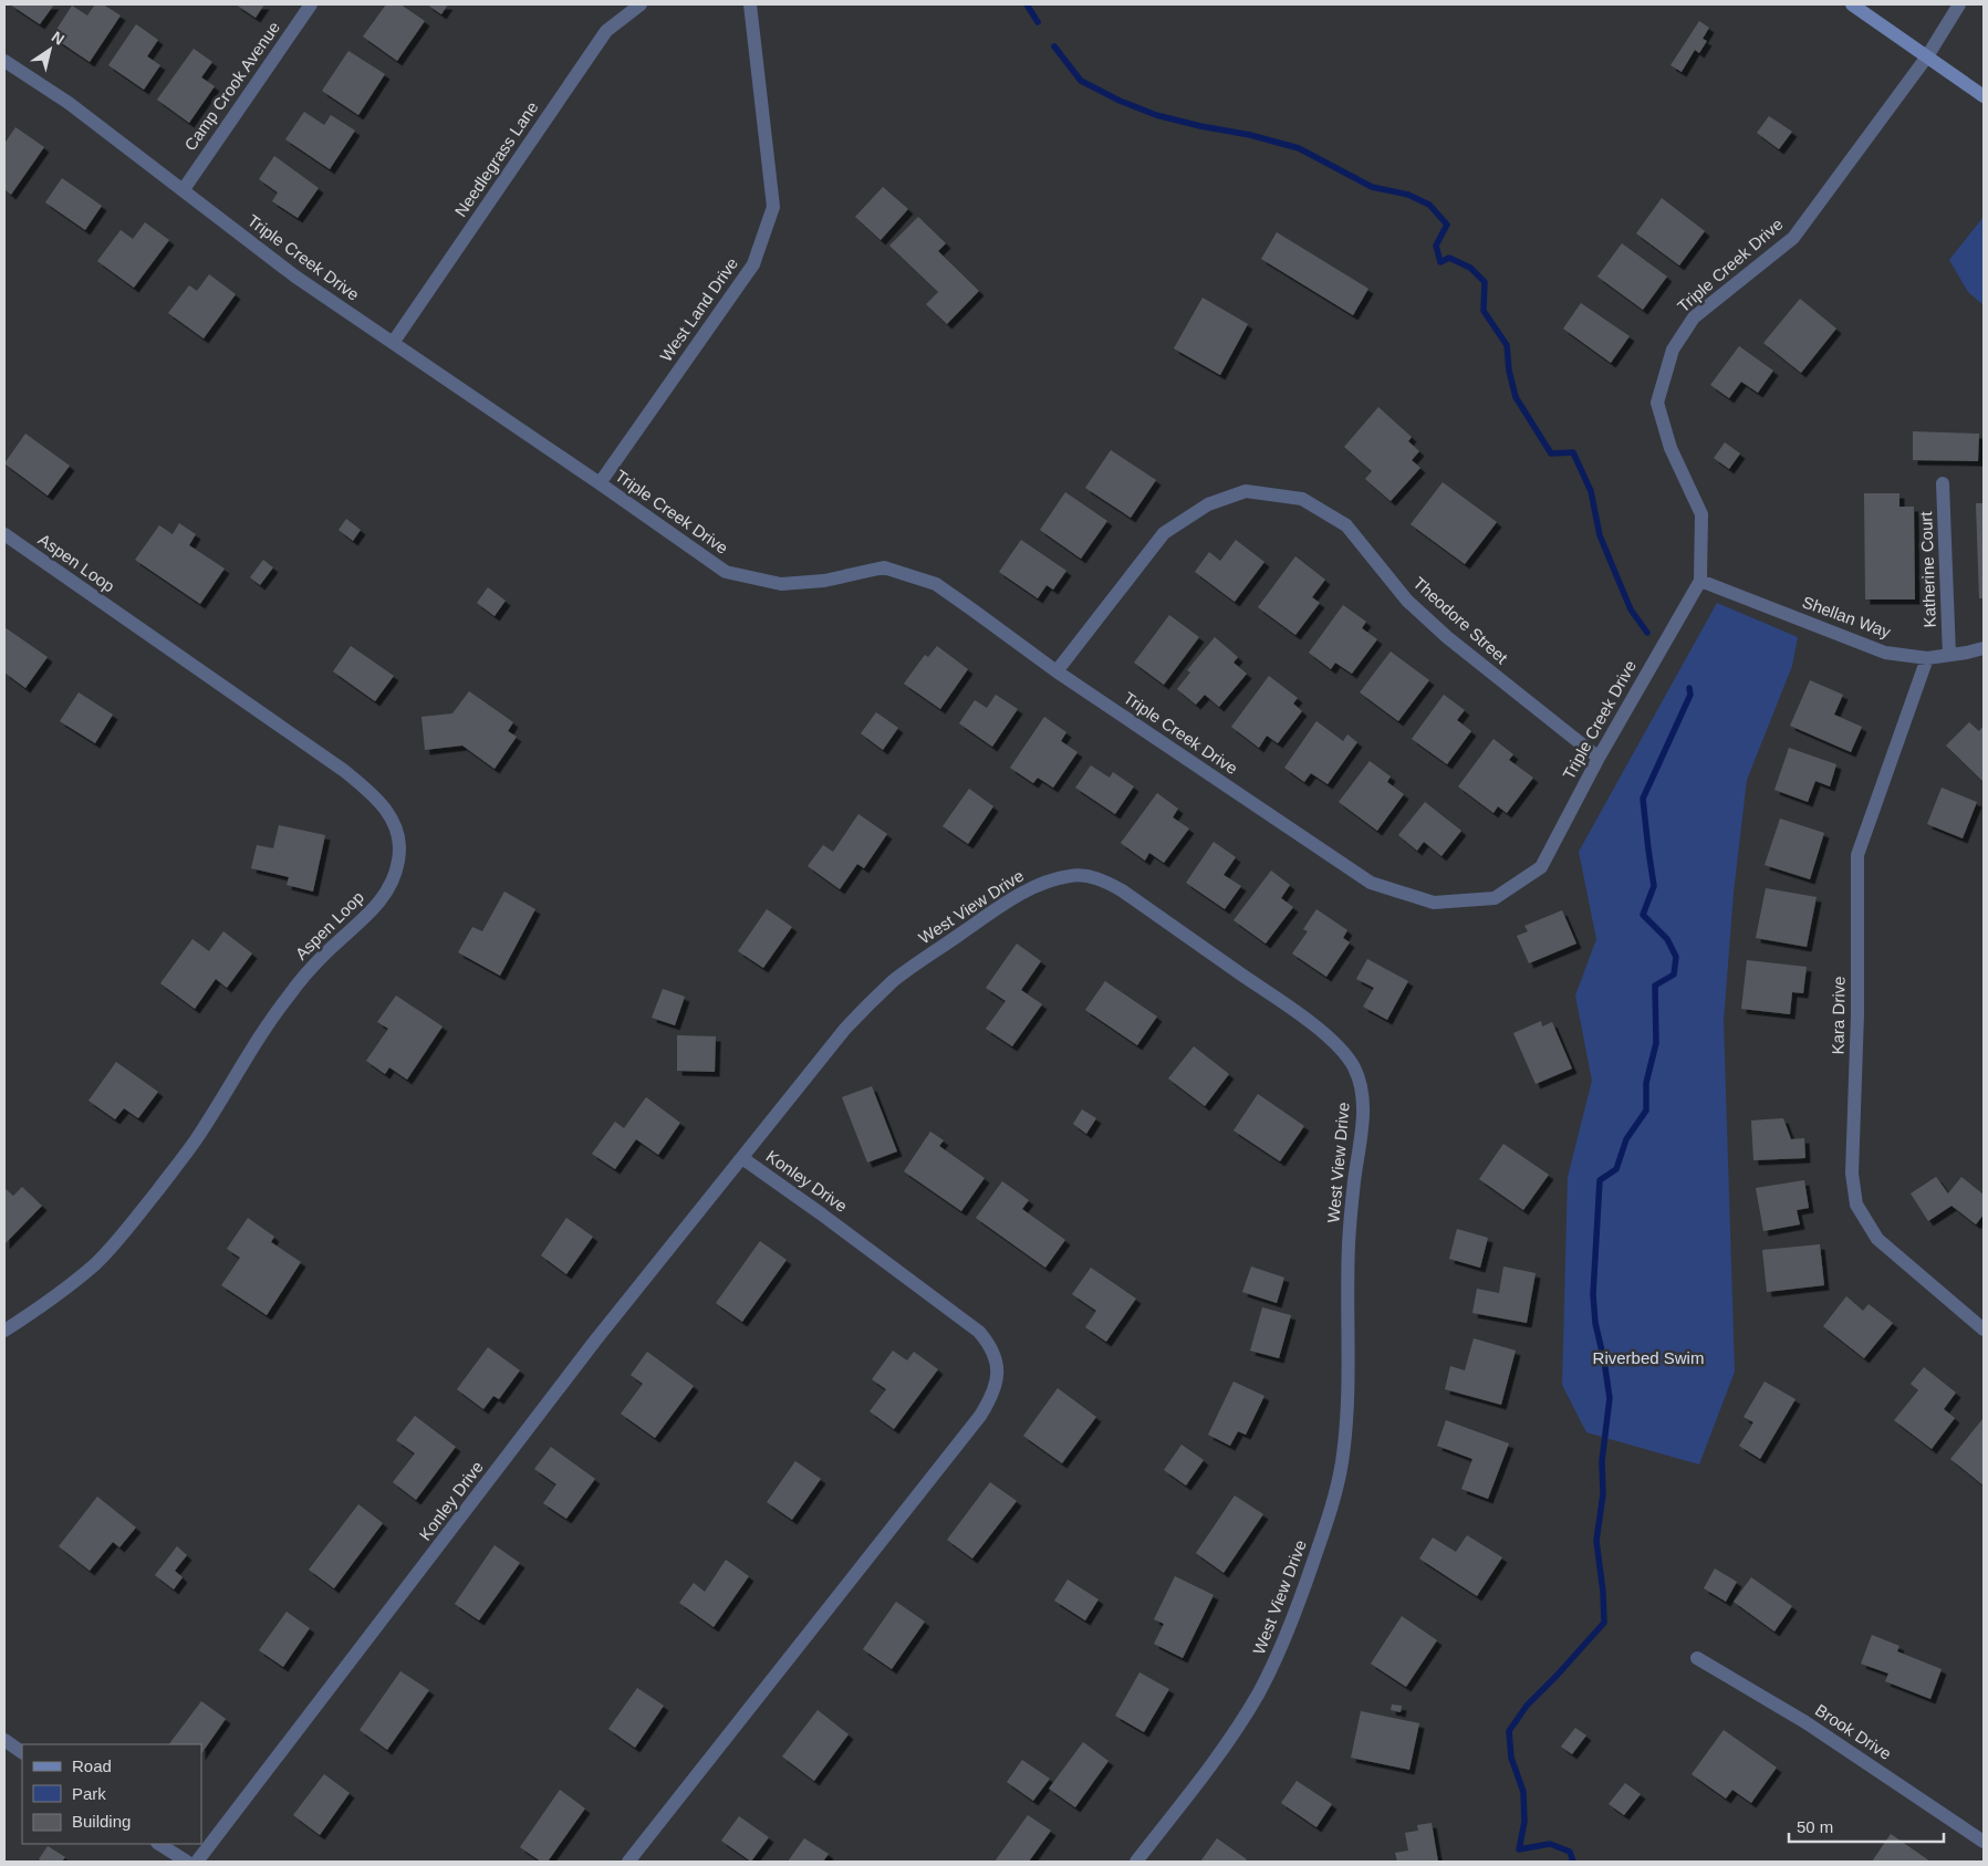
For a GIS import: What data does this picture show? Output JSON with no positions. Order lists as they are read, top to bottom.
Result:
{
  "streets": {
    "street": [
      "Camp Crook Avenue",
      "Needlegrass Lane",
      "Triple Creek Drive",
      "West Land Drive",
      "Aspen Loop",
      "Katherine Court",
      "Shellan Way",
      "Theodore Street",
      "West View Drive",
      "Kara Drive",
      "Konley Drive",
      "Brook Drive"
    ]
  },
  "crossings": [
    ["Camp Crook Avenue", "Triple Creek Drive"],
    ["Needlegrass Lane", "Triple Creek Drive"],
    ["Triple Creek Drive", "West Land Drive"],
    ["Triple Creek Drive", "Shellan Way"],
    ["Triple Creek Drive", "Theodore Street"],
    ["Katherine Court", "Shellan Way"],
    ["Shellan Way", "Kara Drive"],
    ["West View Drive", "Konley Drive"]
  ],
  "parks": ["Riverbed Swim"],
  "legend": ["Road", "Park", "Building"],
  "scale_bar": "50 m",
  "north": "top right"
}
